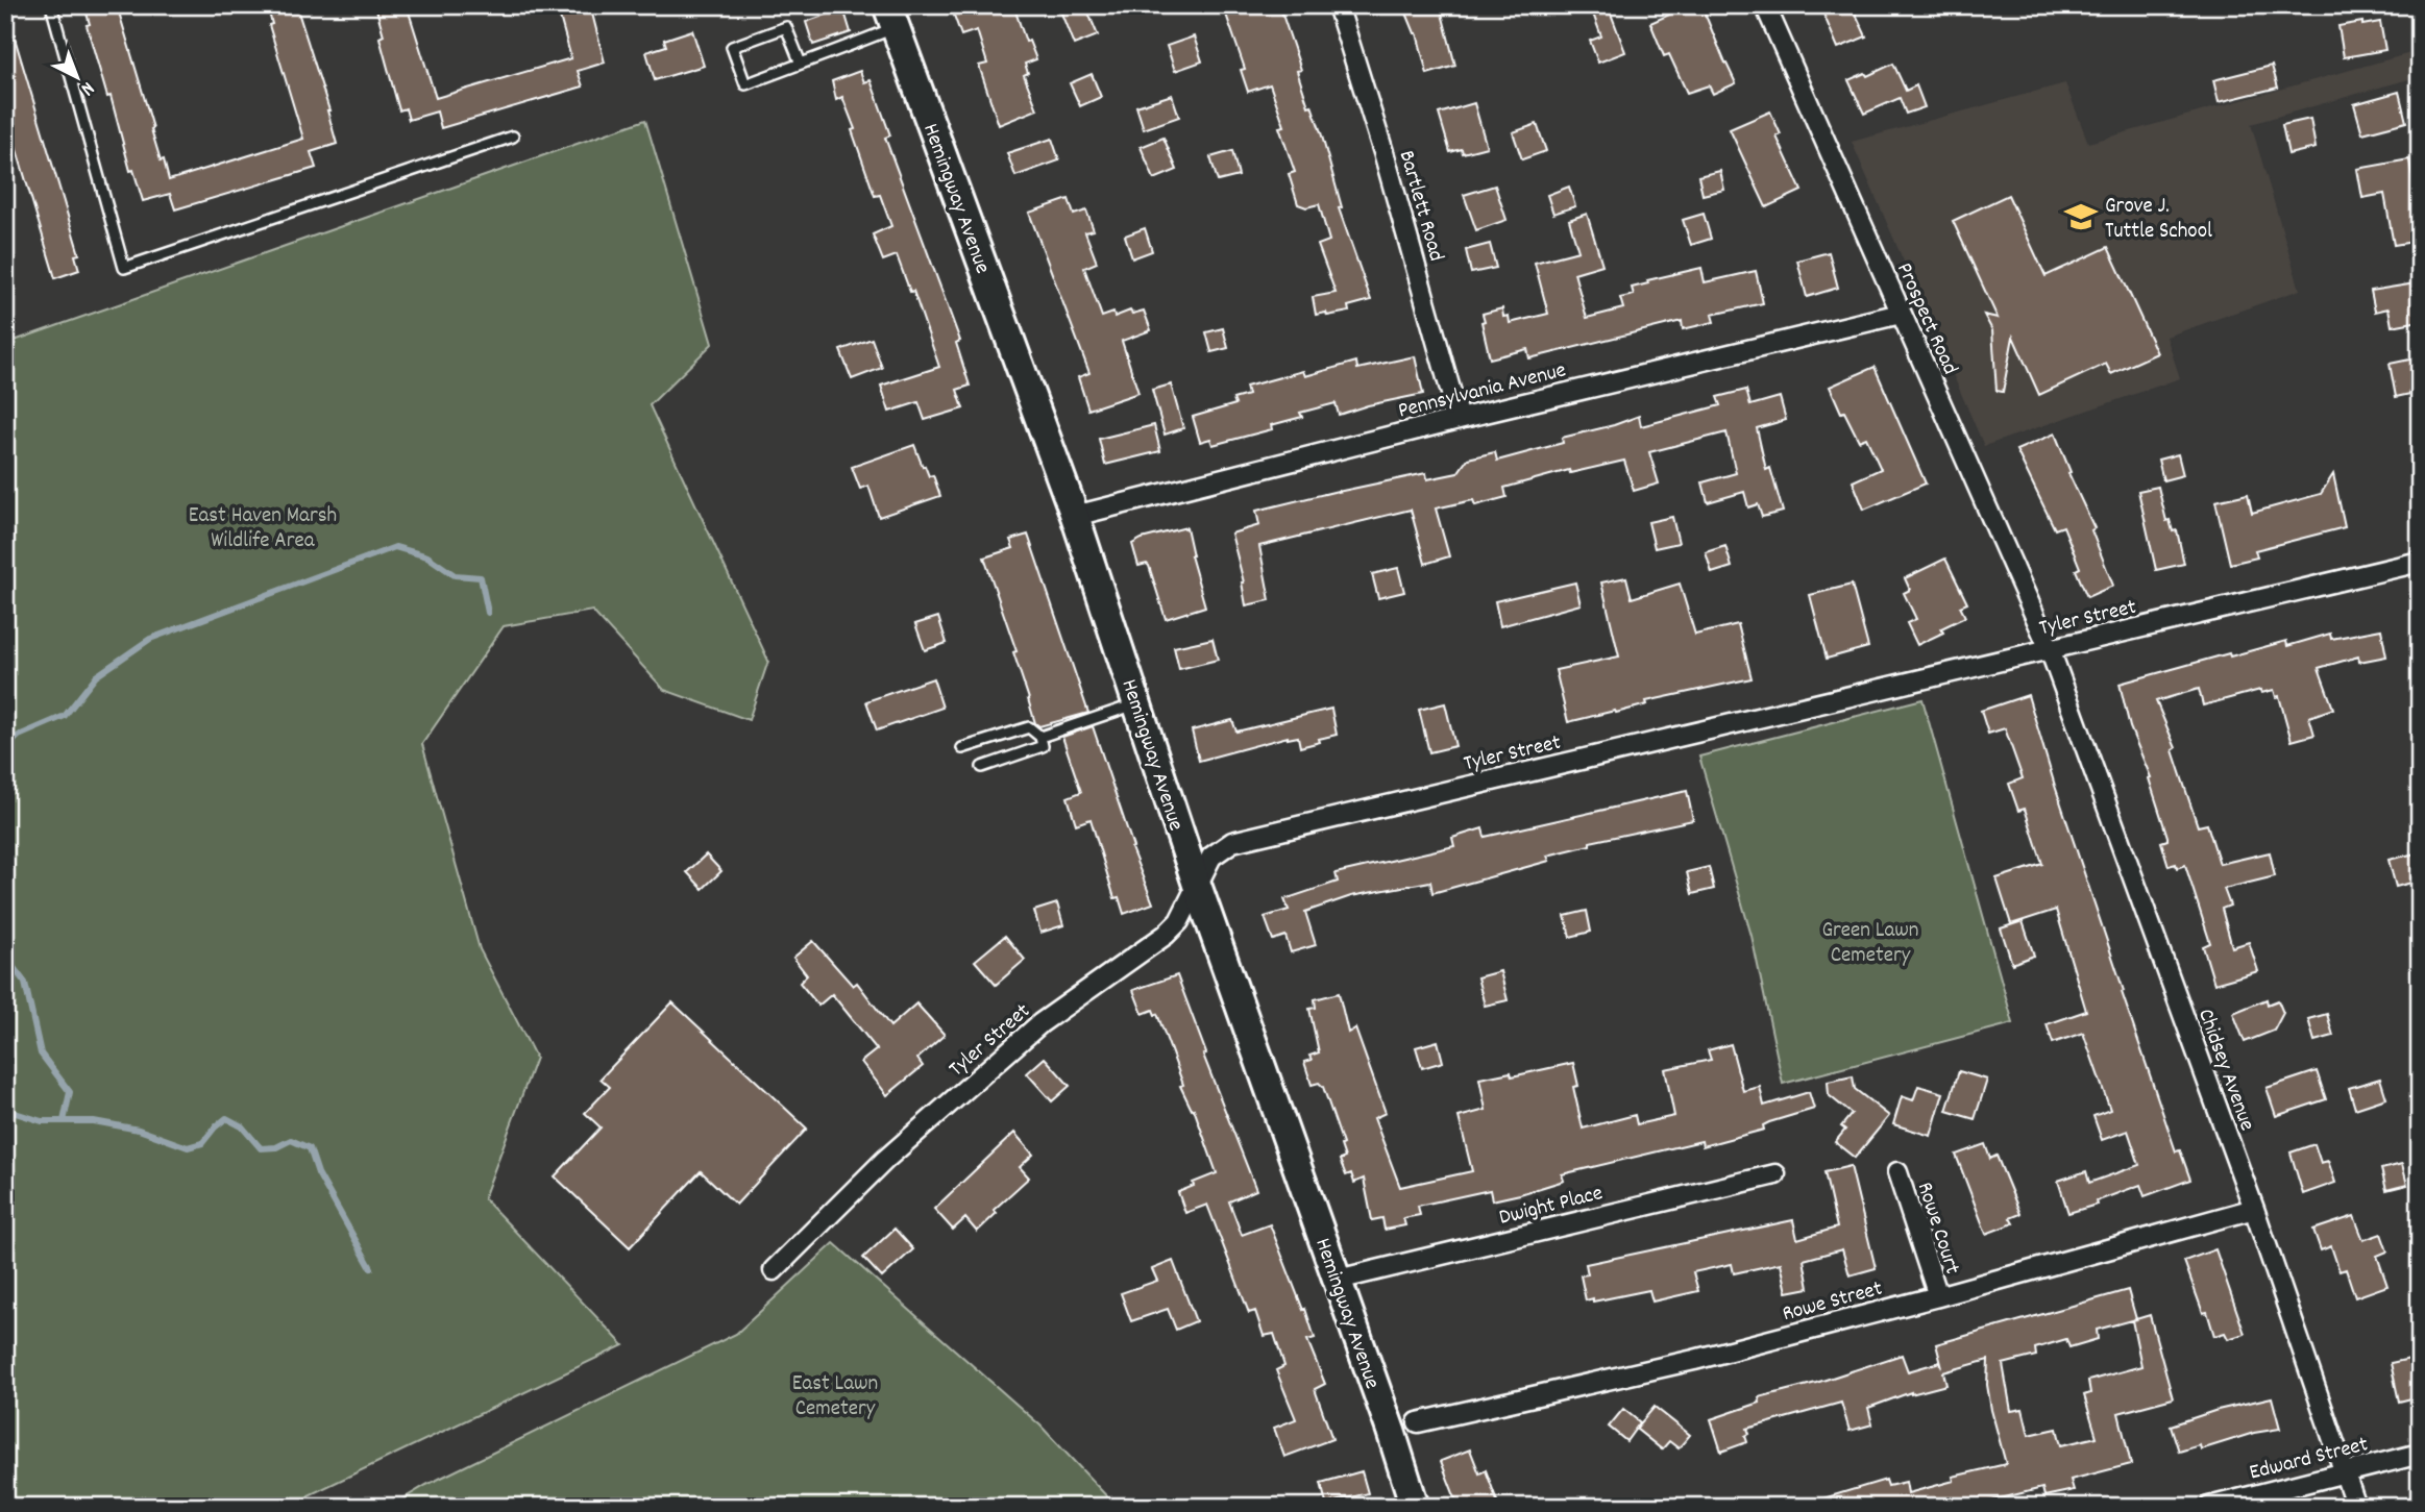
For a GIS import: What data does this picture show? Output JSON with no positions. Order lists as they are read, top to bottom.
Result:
{
  "streets": {
    "main road": ["Hemingway Avenue"],
    "street": [
      "Bartlett Road",
      "Prospect Road",
      "Pennsylvania Avenue",
      "Tyler Street",
      "Chidsey Avenue",
      "Dwight Place",
      "Rowe Court",
      "Rowe Street",
      "Edward Street"
    ]
  },
  "crossings": [
    ["Hemingway Avenue", "Pennsylvania Avenue"],
    ["Hemingway Avenue", "Tyler Street"],
    ["Hemingway Avenue", "Dwight Place"],
    ["Bartlett Road", "Pennsylvania Avenue"],
    ["Prospect Road", "Pennsylvania Avenue"],
    ["Prospect Road", "Tyler Street"],
    ["Prospect Road", "Chidsey Avenue"],
    ["Tyler Street", "Chidsey Avenue"],
    ["Chidsey Avenue", "Rowe Street"],
    ["Chidsey Avenue", "Edward Street"],
    ["Rowe Court", "Rowe Street"]
  ],
  "parks": ["East Haven Marsh Wildlife Area", "Green Lawn Cemetery", "East Lawn Cemetery"],
  "places": {
    "school or university": ["Grove J. Tuttle School"]
  },
  "north": "bottom right"
}
